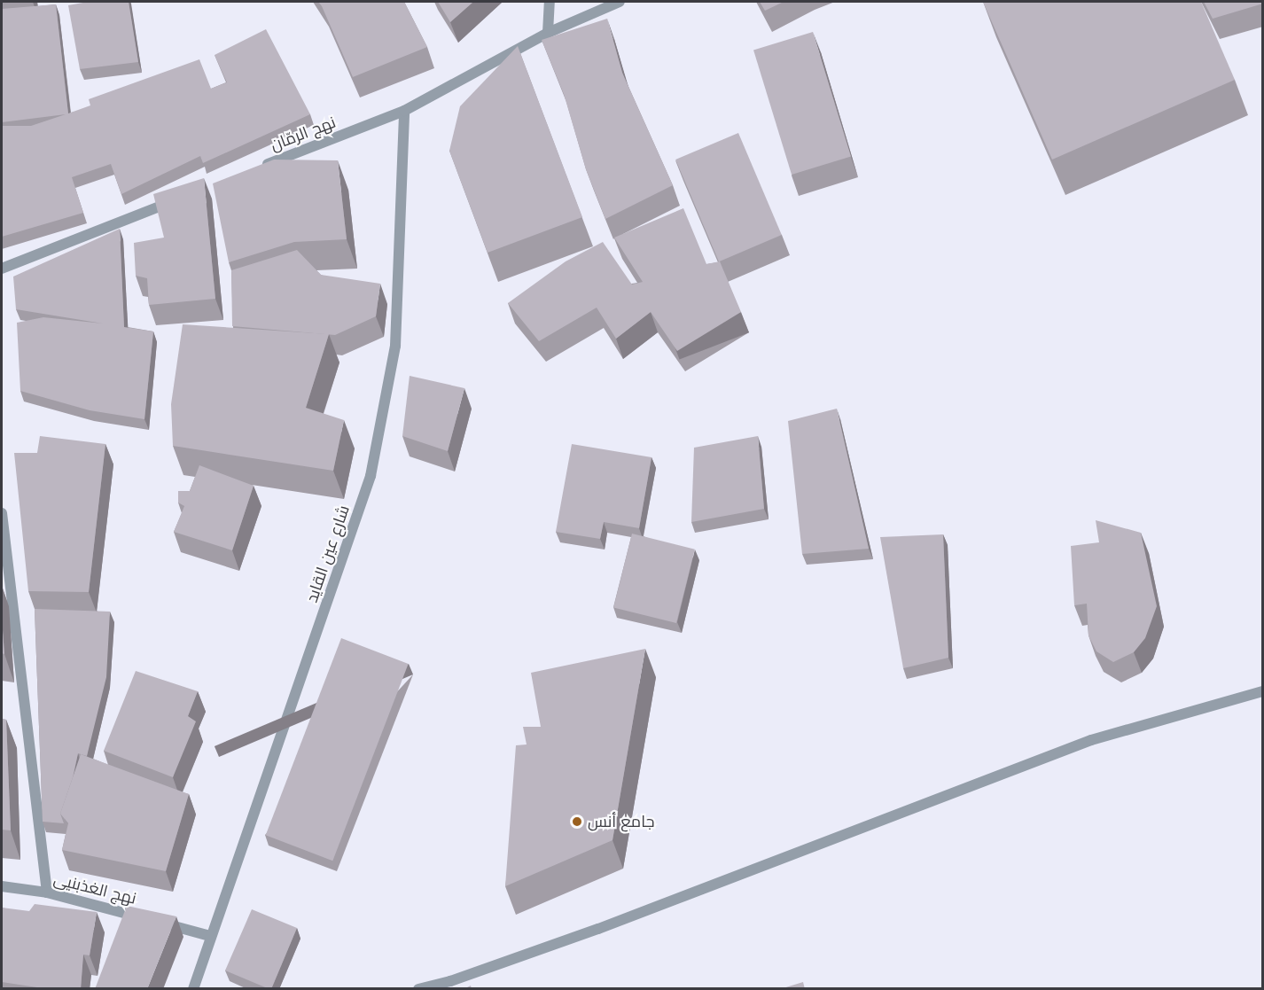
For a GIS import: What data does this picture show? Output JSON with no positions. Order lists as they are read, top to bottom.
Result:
{
  "streets": {
    "street": ["نهج الرمّان", "شارع عين القايد", "نهج الغذبنيى"]
  },
  "crossings": [
    ["نهج الرمّان", "شارع عين القايد"],
    ["شارع عين القايد", "نهج الغذبنيى"]
  ],
  "places": ["جامع أنس"]
}
